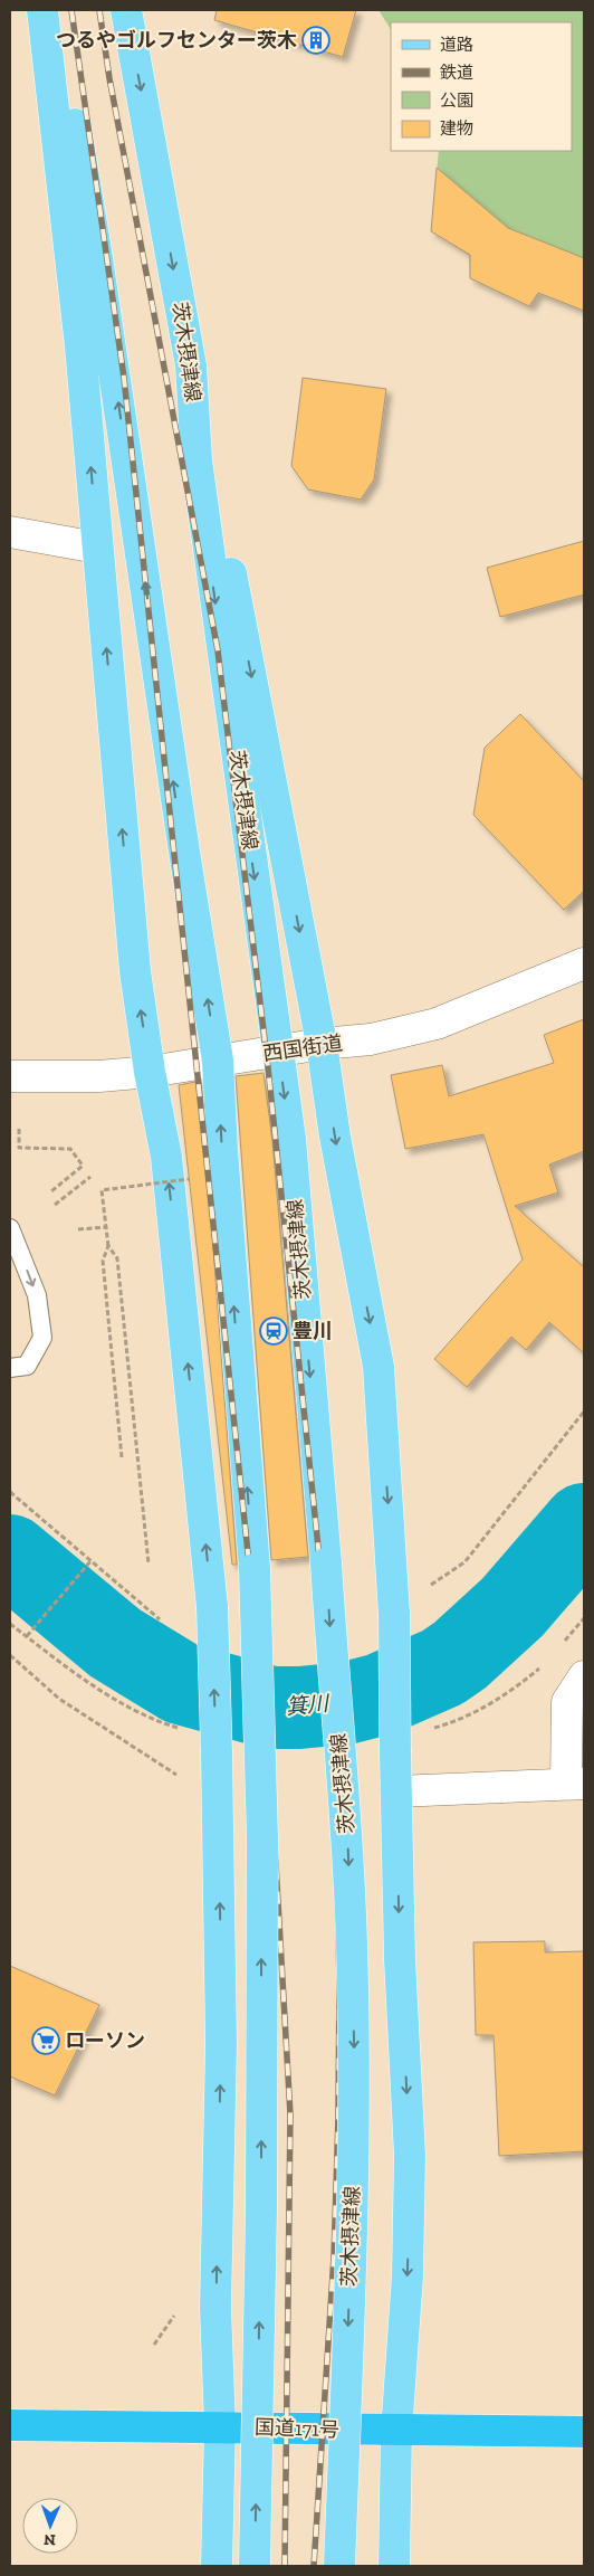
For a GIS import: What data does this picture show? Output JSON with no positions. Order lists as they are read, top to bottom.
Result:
{
  "streets": {
    "highway": ["国道171号"],
    "main road": ["茨木摂津線"],
    "street": ["西国街道"]
  },
  "crossings": [
    ["茨木摂津線", "西国街道"]
  ],
  "water": ["箕川"],
  "places": {
    "building": ["つるやゴルフセンター茨木"],
    "station": ["豊川"],
    "supermarket": ["ローソン"]
  },
  "legend": [
    "道路",
    "鉄道",
    "公園",
    "建物"
  ],
  "north": "bottom"
}
